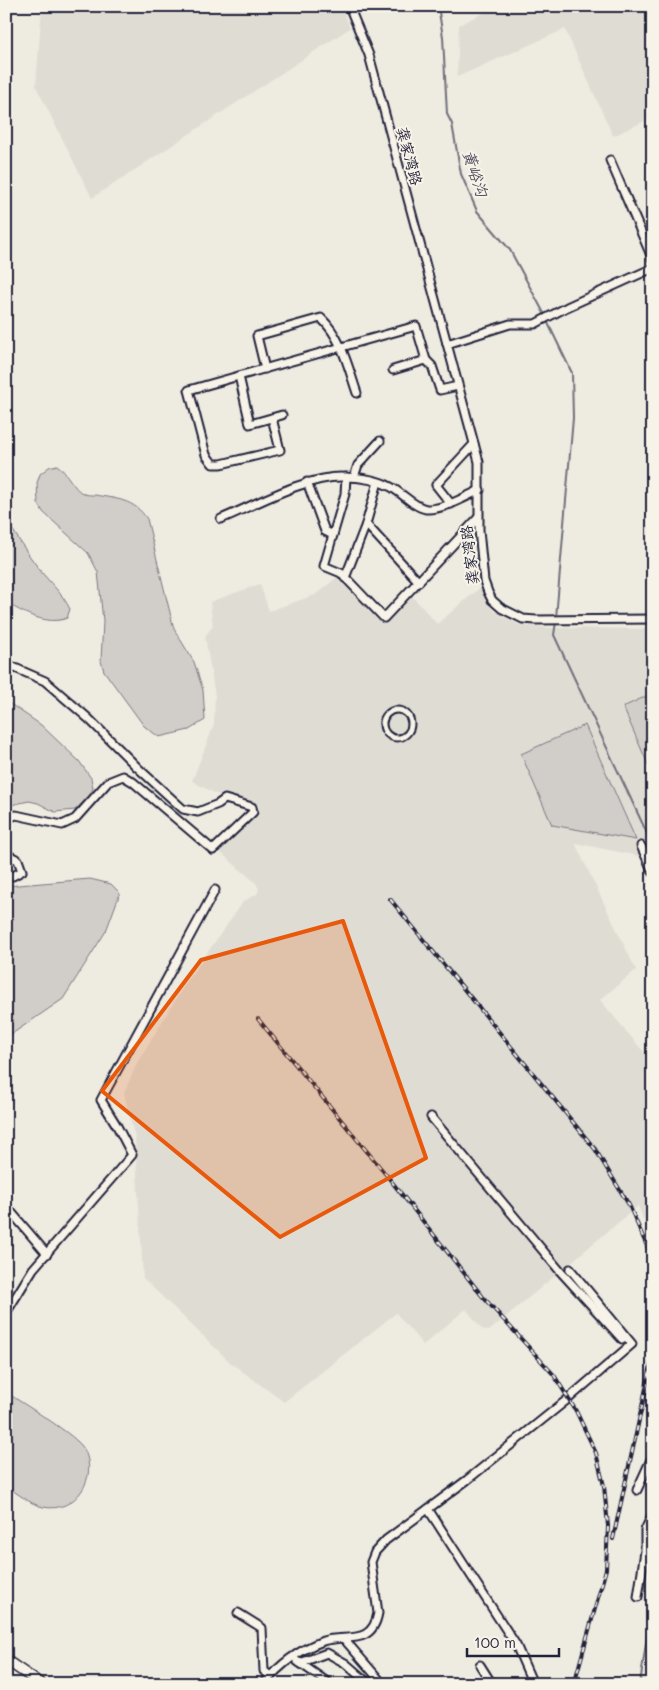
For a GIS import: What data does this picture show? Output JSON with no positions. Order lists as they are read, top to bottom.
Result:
{
  "streets": {
    "street": ["龚家湾路"]
  },
  "water": ["黄峪沟"],
  "scale_bar": "100 m"
}
